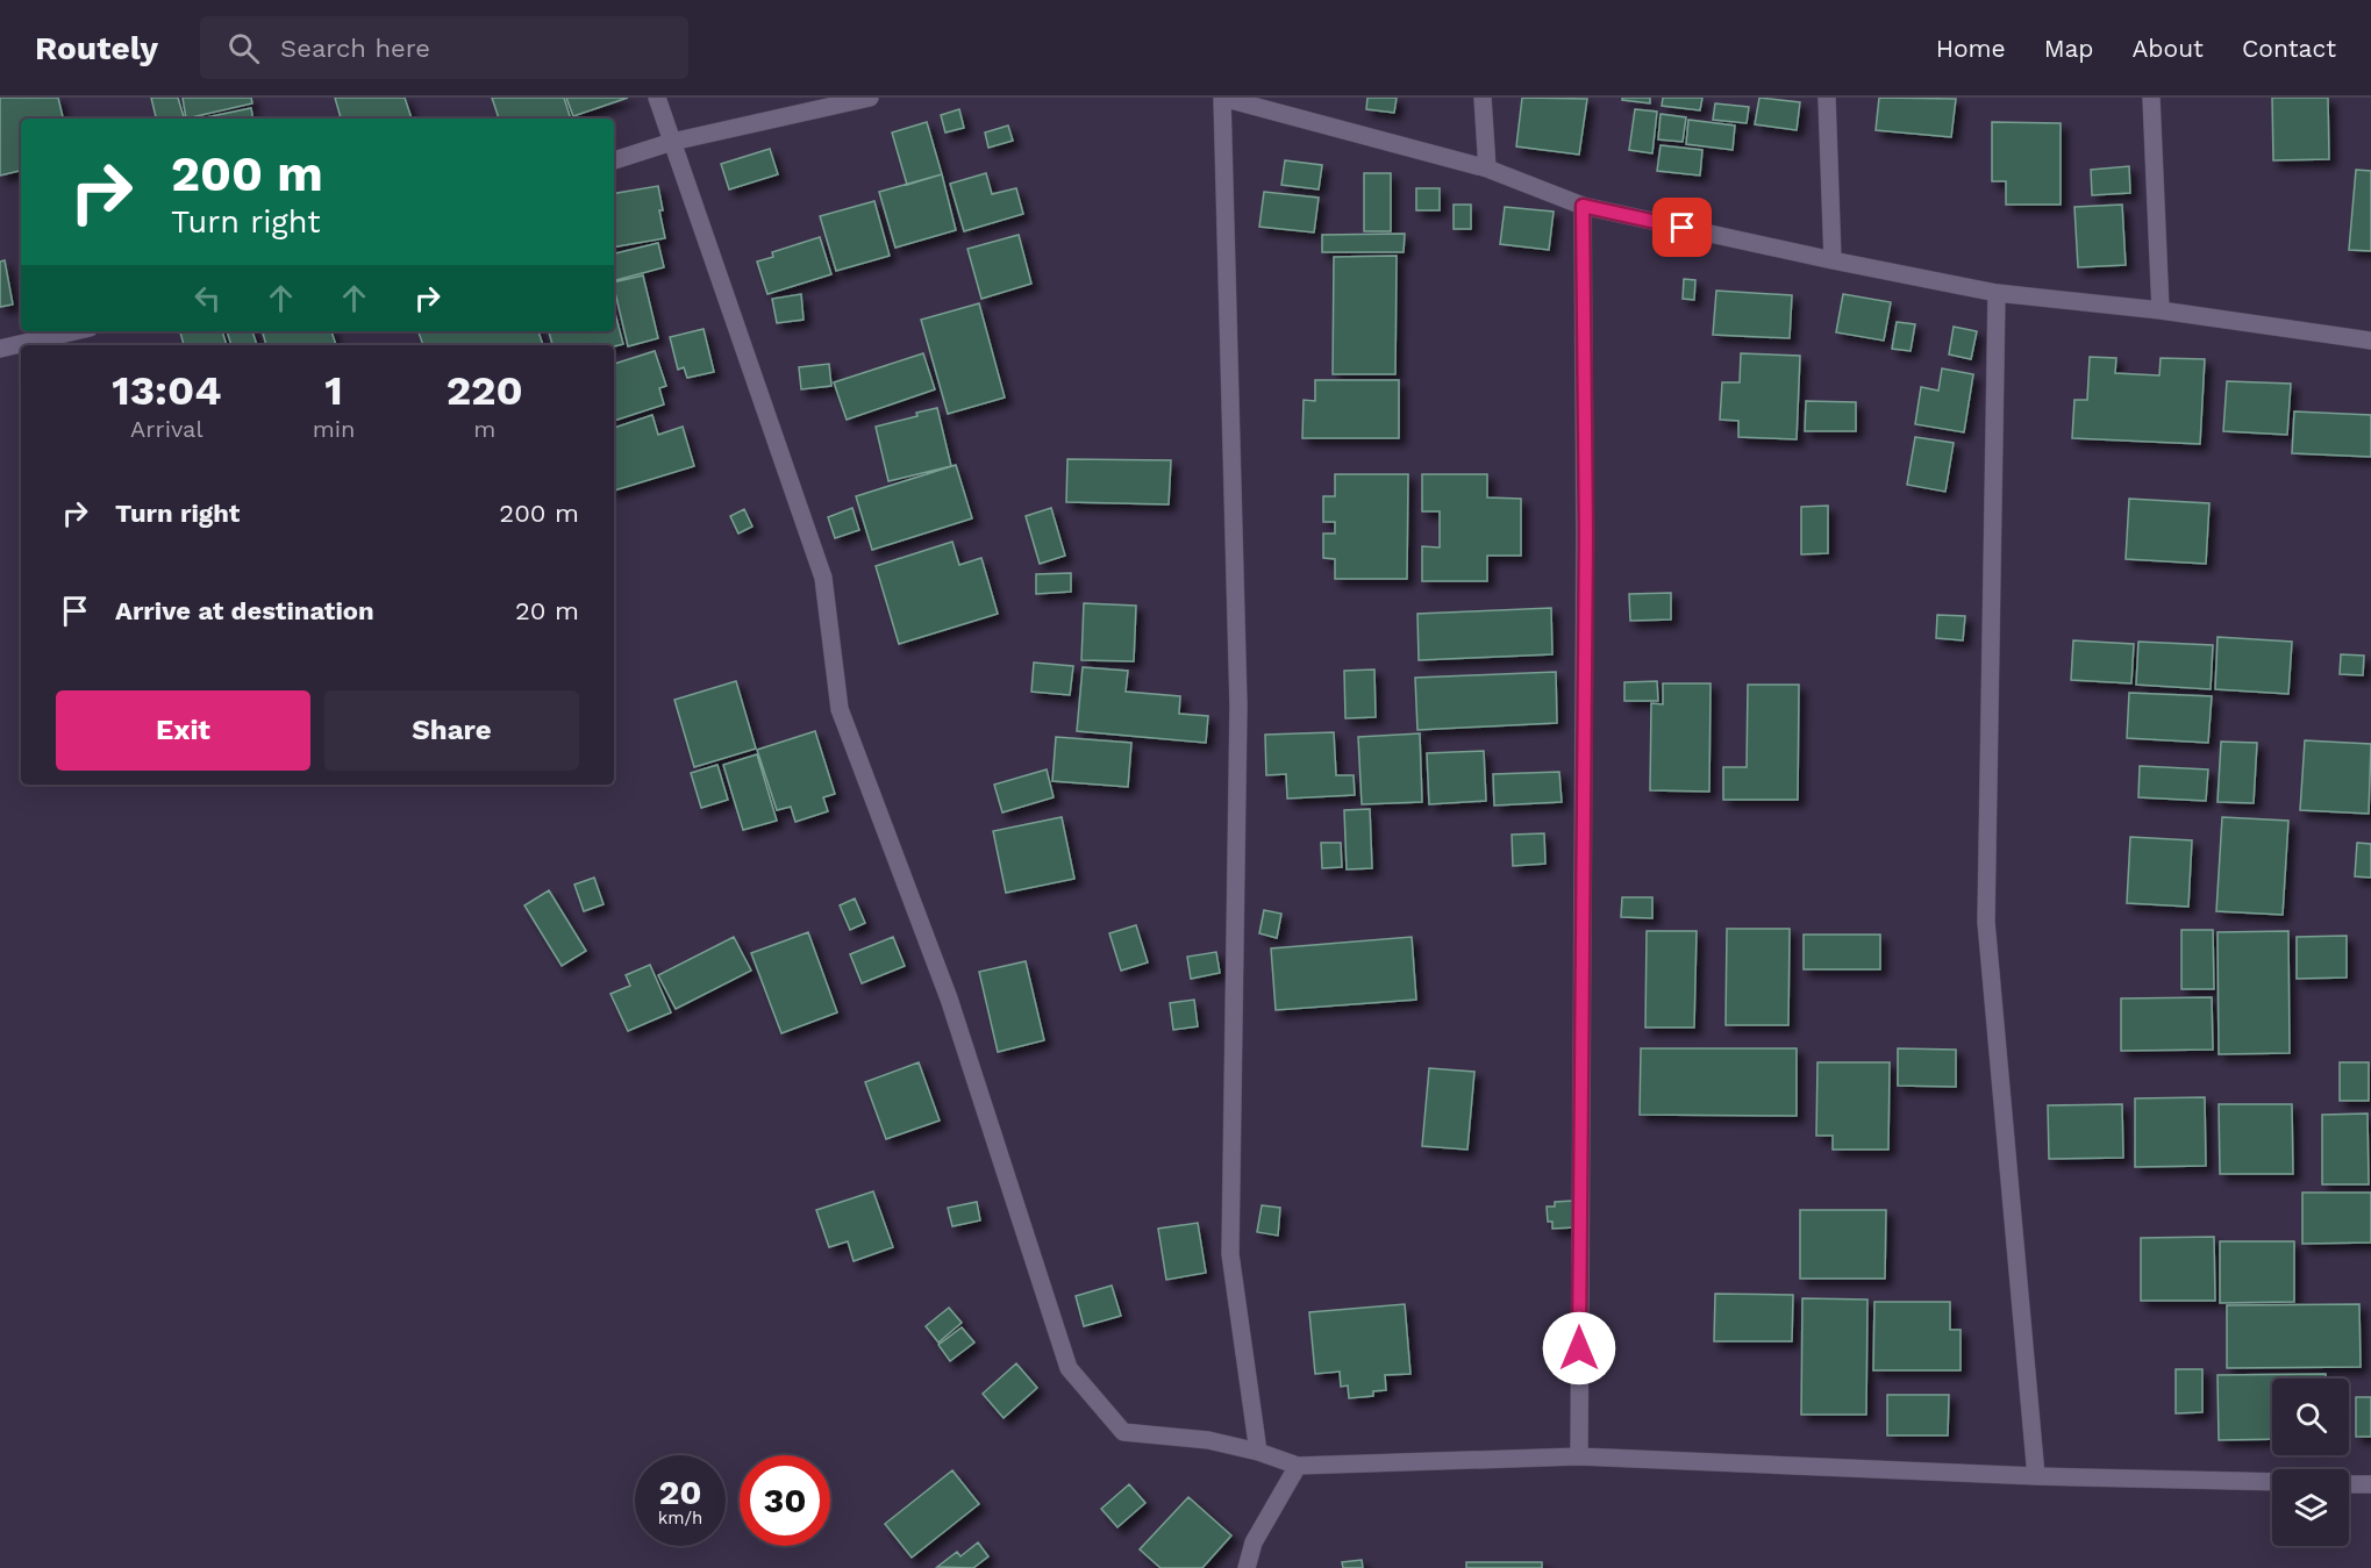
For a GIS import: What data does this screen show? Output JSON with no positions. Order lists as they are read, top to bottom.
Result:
{
  "page": {
    "header": "Routely",
    "search": "Search here",
    "nav": [
      "Home",
      "Map",
      "About",
      "Contact"
    ],
    "turn": ["200 m", "Turn right"],
    "eta": [
      "13:04",
      "Arrival",
      "1",
      "min",
      "220",
      "m"
    ],
    "list": [
      {
        "name": "Turn right",
        "value": "200 m"
      },
      {
        "name": "Arrive at destination",
        "value": "20 m"
      }
    ],
    "buttons": ["Exit", "Share"],
    "speed": "20 km/h",
    "limit": "30"
  }
}
